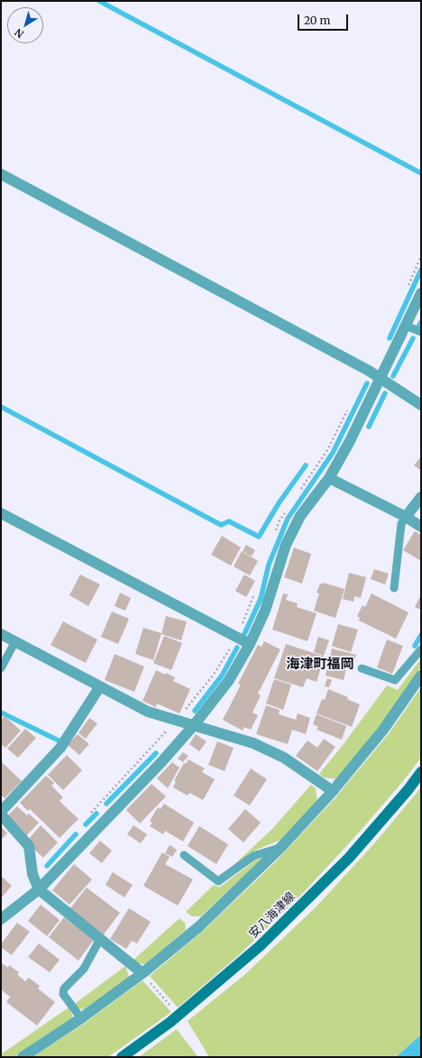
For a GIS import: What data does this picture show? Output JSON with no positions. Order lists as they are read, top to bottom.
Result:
{
  "streets": {
    "main road": ["安八海津線"]
  },
  "districts": ["海津町福岡"],
  "scale_bar": "20 m",
  "north": "bottom left"
}
